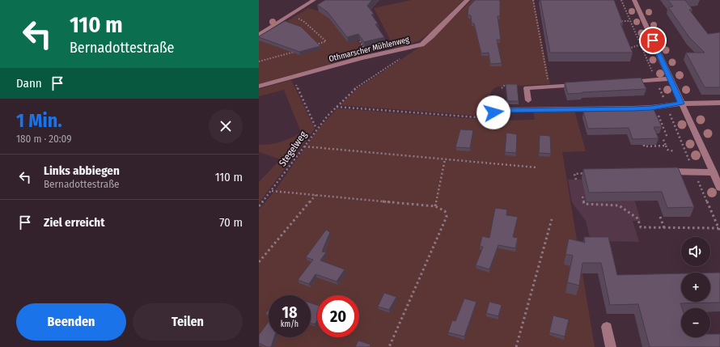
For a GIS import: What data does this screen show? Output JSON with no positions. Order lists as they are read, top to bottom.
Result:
{
  "streets": {
    "street": ["Othmarscher Mühlenweg"],
    "path": ["Stegelweg"]
  },
  "crossings": [
    ["Othmarscher Mühlenweg", "Stegelweg"]
  ],
  "page": {
    "turn": ["110 m", "Bernadottestraße"],
    "then": "Dann",
    "heading": ["1 Min.", "180 m · 20:09"],
    "list": [
      {
        "name": "Links abbiegen",
        "note": "Bernadottestraße",
        "value": "110 m"
      },
      {
        "name": "Ziel erreicht",
        "value": "70 m"
      }
    ],
    "map_buttons": ["+", "−"],
    "speed": "18 km/h",
    "limit": "20",
    "buttons": ["Beenden", "Teilen"]
  }
}
